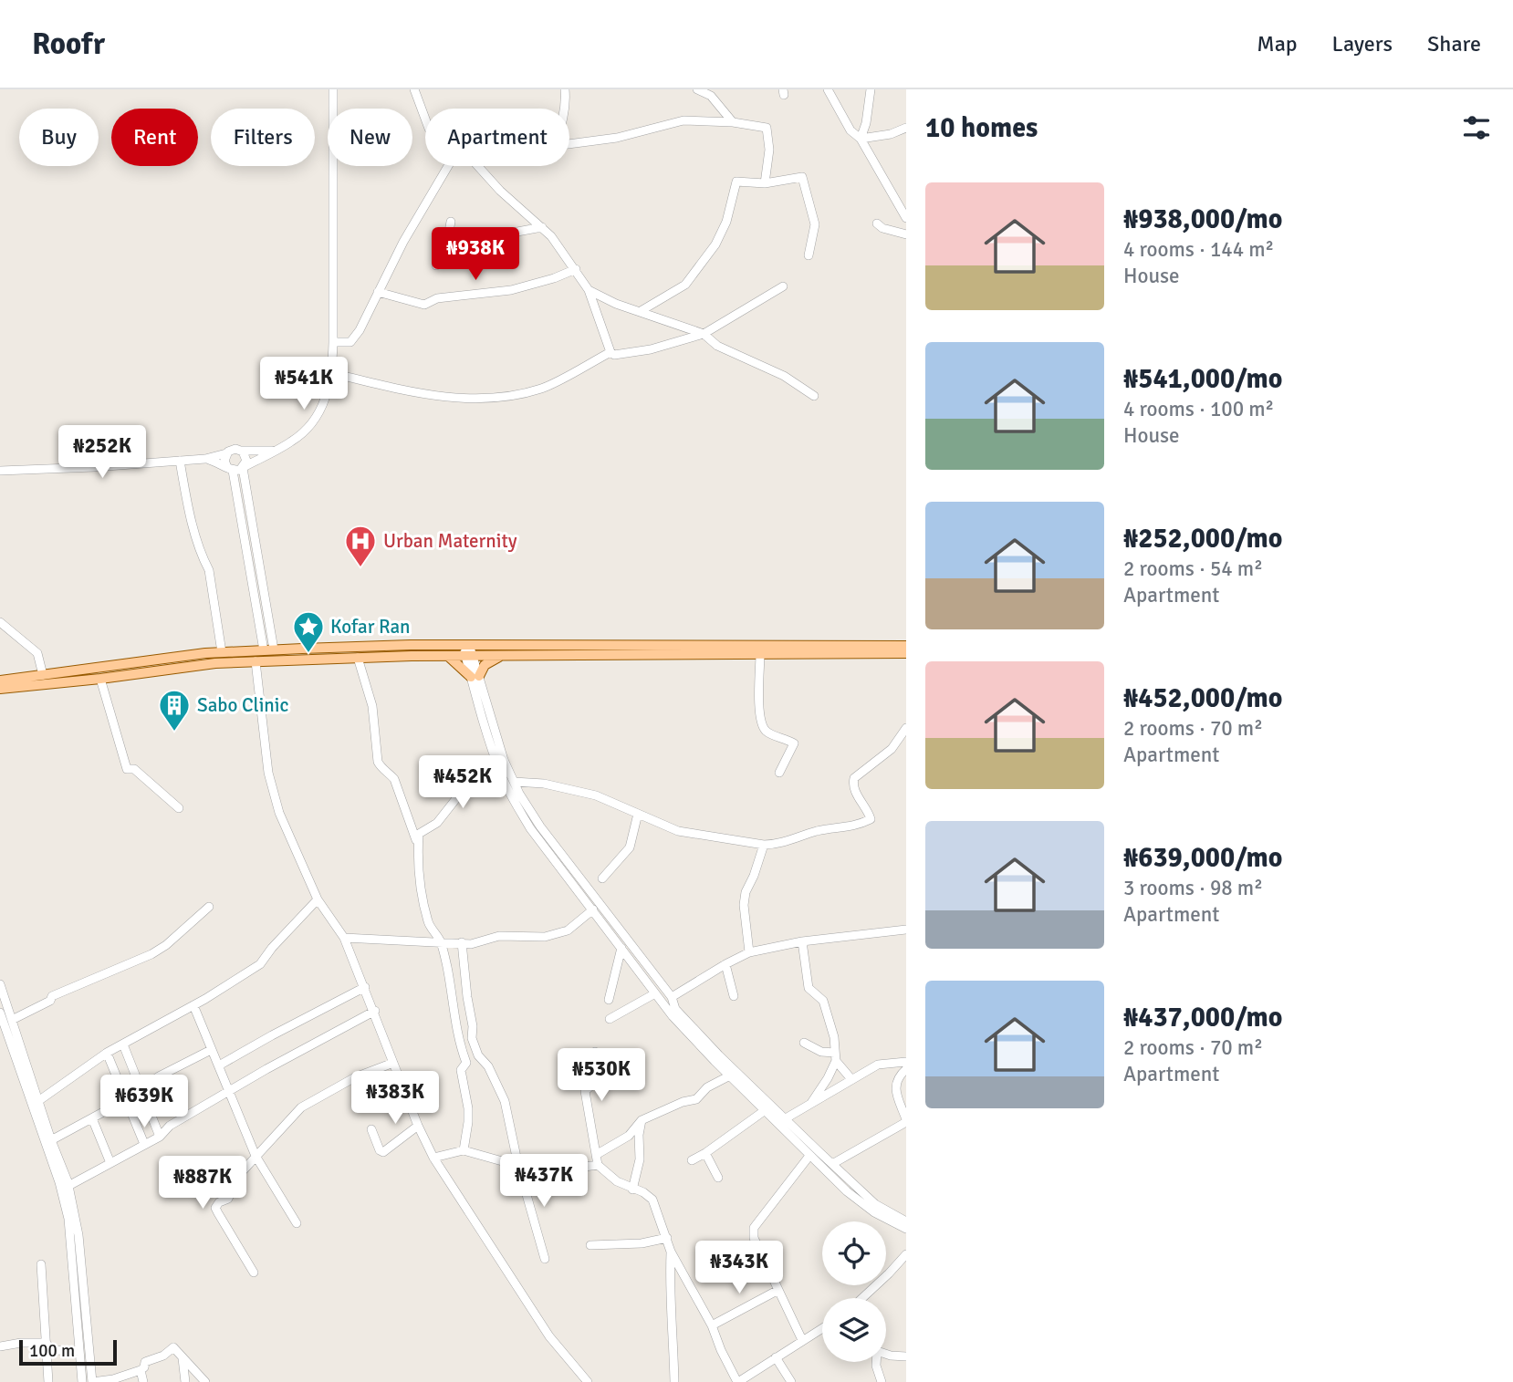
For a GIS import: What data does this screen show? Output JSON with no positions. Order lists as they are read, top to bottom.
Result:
{
  "places": {
    "hospital": ["Urban Maternity"],
    "place": ["Kofar Ran"],
    "building": ["Sabo Clinic"]
  },
  "scale_bar": "100 m",
  "page": {
    "header": "Roofr",
    "nav": ["Map", "Layers", "Share"],
    "heading": "10 homes",
    "chip": [
      "Buy",
      "Rent",
      "Filters",
      "New",
      "Apartment"
    ],
    "list": [
      {
        "name": "₦938,000/mo",
        "note": "4 rooms · 144 m² · House"
      },
      {
        "name": "₦541,000/mo",
        "note": "4 rooms · 100 m² · House"
      },
      {
        "name": "₦252,000/mo",
        "note": "2 rooms · 54 m² · Apartment"
      },
      {
        "name": "₦452,000/mo",
        "note": "2 rooms · 70 m² · Apartment"
      },
      {
        "name": "₦639,000/mo",
        "note": "3 rooms · 98 m² · Apartment"
      },
      {
        "name": "₦437,000/mo",
        "note": "2 rooms · 70 m² · Apartment"
      }
    ],
    "price": [
      "₦938K",
      "₦541K",
      "₦252K",
      "₦452K",
      "₦530K",
      "₦383K",
      "₦639K",
      "₦437K",
      "₦887K",
      "₦343K"
    ],
    "scale": "100 m"
  }
}
